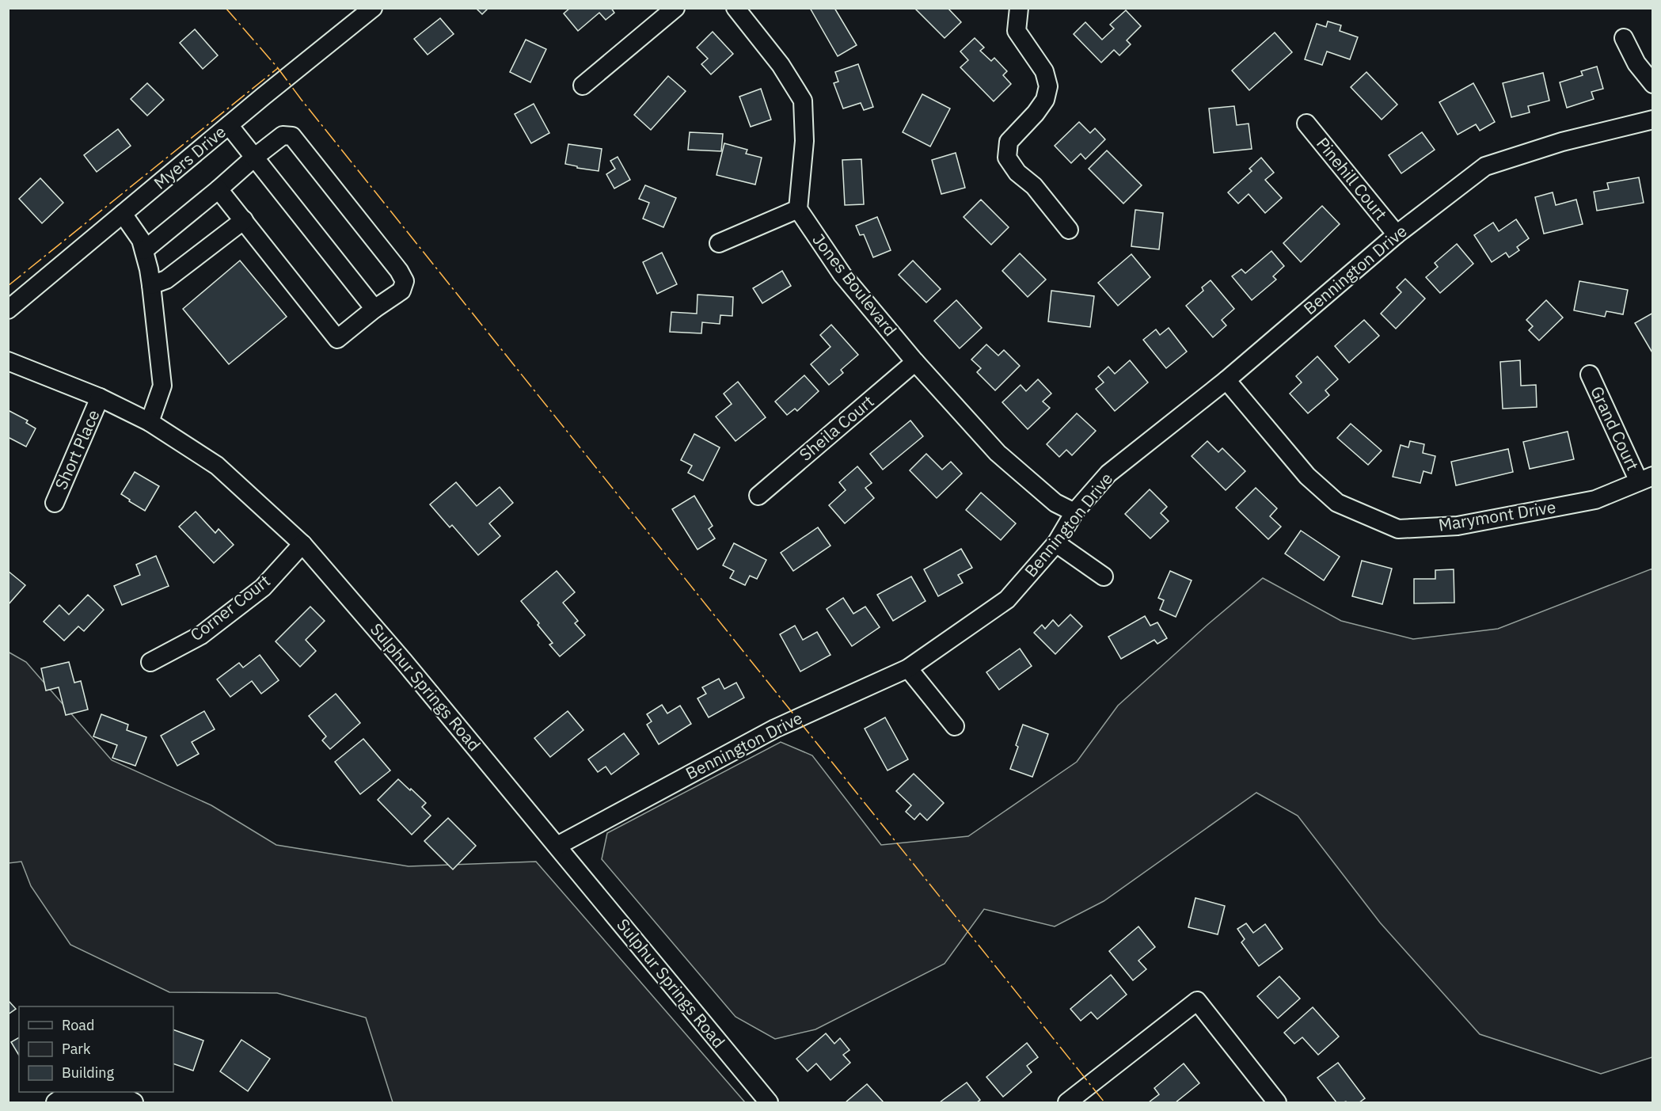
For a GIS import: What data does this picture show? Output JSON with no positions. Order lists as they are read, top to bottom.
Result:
{
  "streets": {
    "street": [
      "Myers Drive",
      "Pinehill Court",
      "Bennington Drive",
      "Jones Boulevard",
      "Sheila Court",
      "Grand Court",
      "Short Place",
      "Marymont Drive",
      "Corner Court",
      "Sulphur Springs Road"
    ]
  },
  "crossings": [
    ["Pinehill Court", "Bennington Drive"],
    ["Bennington Drive", "Jones Boulevard"],
    ["Bennington Drive", "Marymont Drive"],
    ["Bennington Drive", "Sulphur Springs Road"],
    ["Jones Boulevard", "Sheila Court"],
    ["Grand Court", "Marymont Drive"],
    ["Short Place", "Sulphur Springs Road"],
    ["Corner Court", "Sulphur Springs Road"]
  ],
  "legend": ["Road", "Park", "Building"]
}
